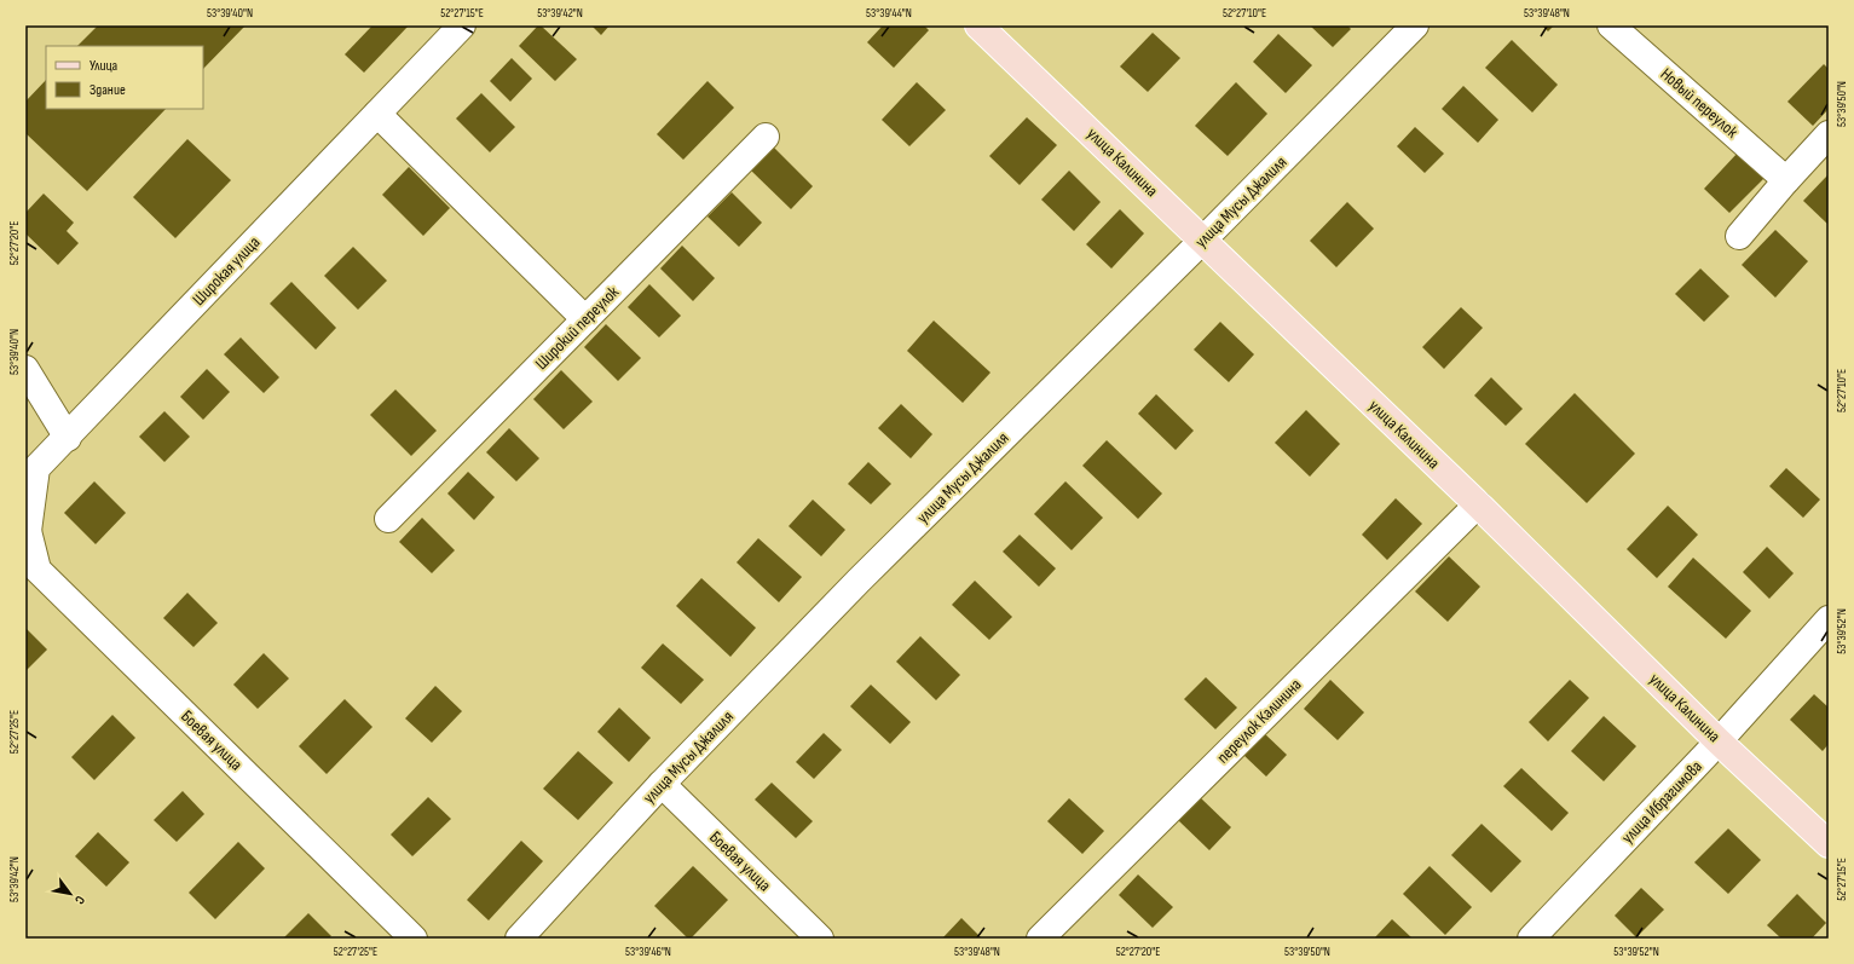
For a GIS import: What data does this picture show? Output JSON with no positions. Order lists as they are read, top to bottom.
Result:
{
  "streets": {
    "main road": ["улица Калинина"],
    "street": [
      "Новый переулок",
      "улица Мусы Джалиля",
      "Широкая улица",
      "Широкий переулок",
      "переулок Калинина",
      "Боевая улица",
      "улица Ибрагимова"
    ]
  },
  "crossings": [
    ["улица Калинина", "улица Мусы Джалиля"],
    ["улица Калинина", "переулок Калинина"],
    ["улица Калинина", "улица Ибрагимова"],
    ["улица Мусы Джалиля", "Боевая улица"],
    ["Широкая улица", "Боевая улица"]
  ],
  "legend": ["Улица", "Здание"],
  "north": "bottom right",
  "coordinates": [
    "53°39'40\"N",
    "52°27'15\"E",
    "53°39'42\"N",
    "53°39'44\"N",
    "52°27'10\"E",
    "53°39'48\"N",
    "53°39'50\"N",
    "52°27'20\"E",
    "53°39'52\"N",
    "52°27'25\"E",
    "53°39'46\"N"
  ]
}
